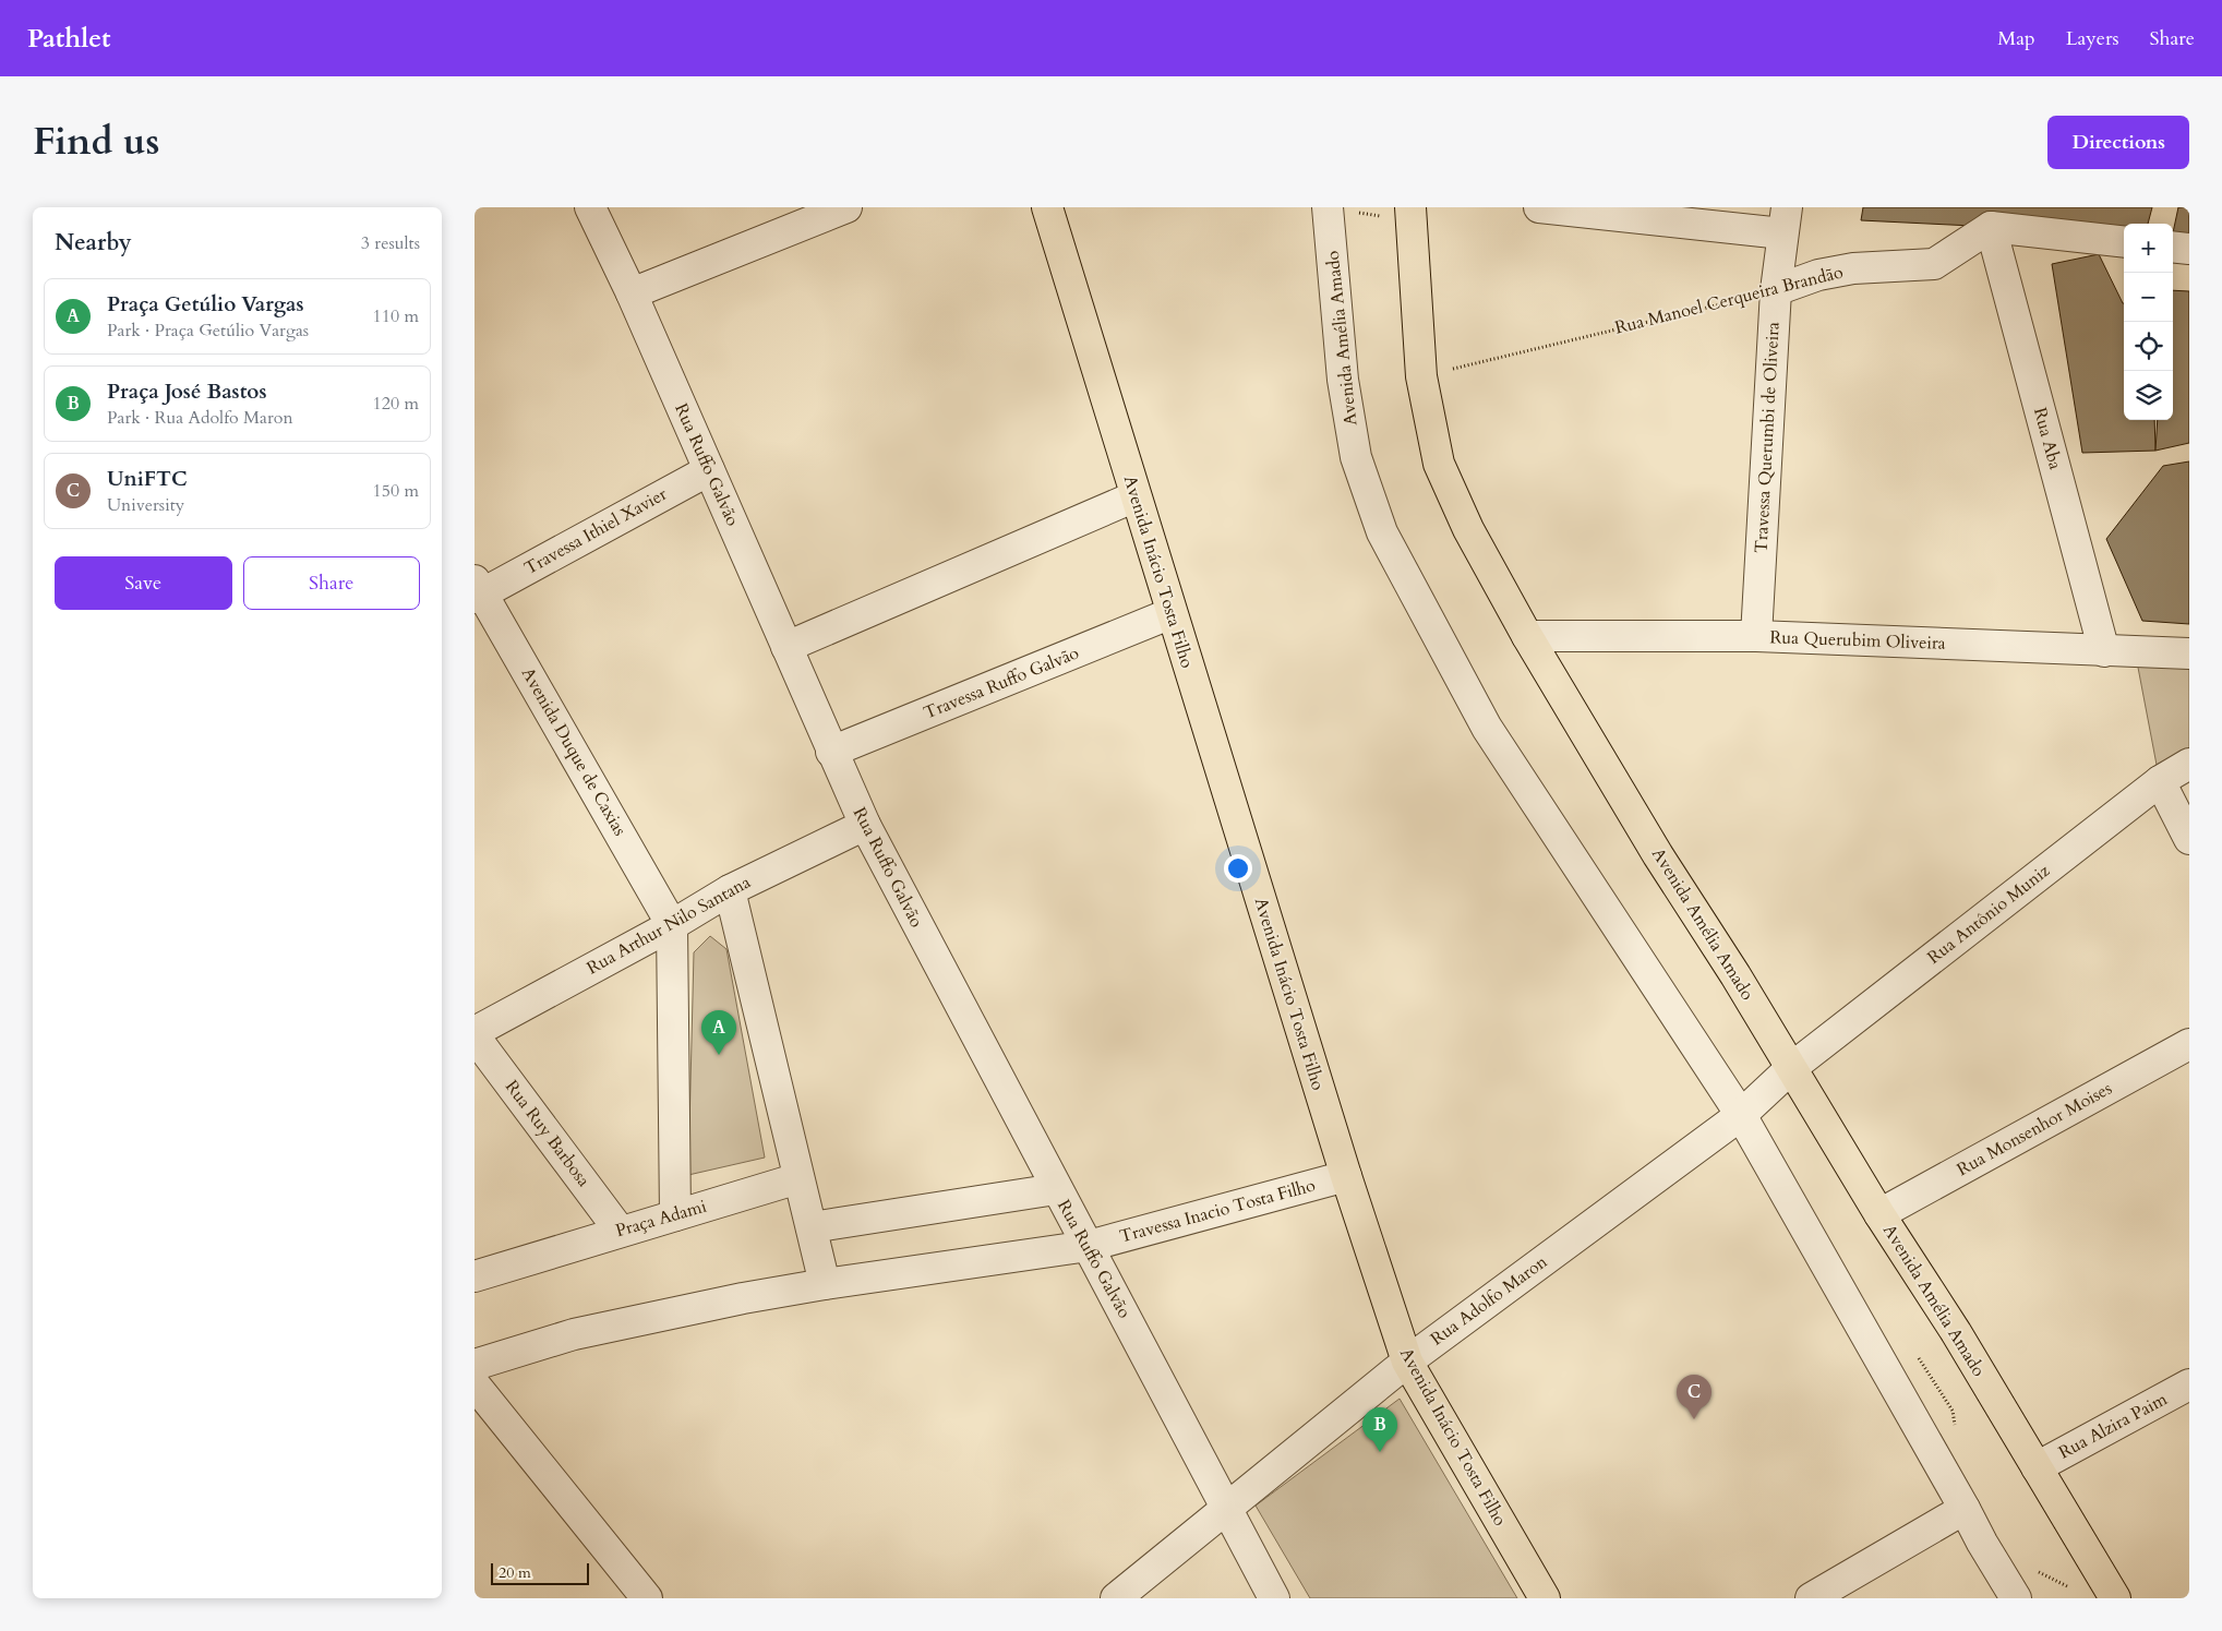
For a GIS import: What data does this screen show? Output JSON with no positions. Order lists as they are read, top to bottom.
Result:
{
  "streets": {
    "main road": ["Avenida Amélia Amado", "Avenida Inácio Tosta Filho"],
    "street": [
      "Rua Manoel Cerqueira Brandão",
      "Travessa Querumbi de Oliveira",
      "Rua Aba",
      "Rua Ruffo Galvão",
      "Travessa Ithiel Xavier",
      "Rua Querubim Oliveira",
      "Travessa Ruffo Galvão",
      "Avenida Duque de Caxias",
      "Rua Antônio Muniz",
      "Rua Arthur Nilo Santana",
      "Rua Monsenhor Moises",
      "Rua Ruy Barbosa",
      "Travessa Inacio Tosta Filho",
      "Praça Adami",
      "Rua Adolfo Maron",
      "Rua Alzira Paim"
    ]
  },
  "crossings": [
    ["Rua Manoel Cerqueira Brandão", "Avenida Amélia Amado"],
    ["Rua Manoel Cerqueira Brandão", "Travessa Querumbi de Oliveira"],
    ["Rua Manoel Cerqueira Brandão", "Rua Aba"],
    ["Avenida Amélia Amado", "Rua Querubim Oliveira"],
    ["Avenida Amélia Amado", "Rua Antônio Muniz"],
    ["Avenida Amélia Amado", "Rua Monsenhor Moises"],
    ["Avenida Amélia Amado", "Rua Adolfo Maron"],
    ["Avenida Amélia Amado", "Rua Alzira Paim"],
    ["Travessa Querumbi de Oliveira", "Rua Querubim Oliveira"],
    ["Rua Aba", "Rua Querubim Oliveira"],
    ["Rua Ruffo Galvão", "Travessa Ithiel Xavier"],
    ["Rua Ruffo Galvão", "Travessa Ruffo Galvão"],
    ["Rua Ruffo Galvão", "Rua Arthur Nilo Santana"],
    ["Rua Ruffo Galvão", "Travessa Inacio Tosta Filho"],
    ["Rua Ruffo Galvão", "Rua Adolfo Maron"],
    ["Travessa Ithiel Xavier", "Avenida Duque de Caxias"],
    ["Avenida Inácio Tosta Filho", "Travessa Ruffo Galvão"],
    ["Avenida Inácio Tosta Filho", "Travessa Inacio Tosta Filho"],
    ["Avenida Inácio Tosta Filho", "Rua Adolfo Maron"],
    ["Avenida Duque de Caxias", "Rua Arthur Nilo Santana"],
    ["Rua Antônio Muniz", "Rua Adolfo Maron"],
    ["Rua Ruy Barbosa", "Praça Adami"]
  ],
  "scale_bar": "20 m",
  "page": {
    "header": "Pathlet",
    "nav": ["Map", "Layers", "Share"],
    "title": "Find us",
    "buttons": [
      "Directions",
      ["Save", "Share"]
    ],
    "heading": ["Nearby", "3 results"],
    "map_buttons": ["+", "−"],
    "list": [
      {
        "mark": "A",
        "name": "Praça Getúlio Vargas",
        "note": "Park · Praça Getúlio Vargas",
        "value": "110 m"
      },
      {
        "mark": "B",
        "name": "Praça José Bastos",
        "note": "Park · Rua Adolfo Maron",
        "value": "120 m"
      },
      {
        "mark": "C",
        "name": "UniFTC",
        "note": "University",
        "value": "150 m"
      }
    ],
    "pins": ["A", "C", "B"],
    "scale": "20 m"
  }
}
